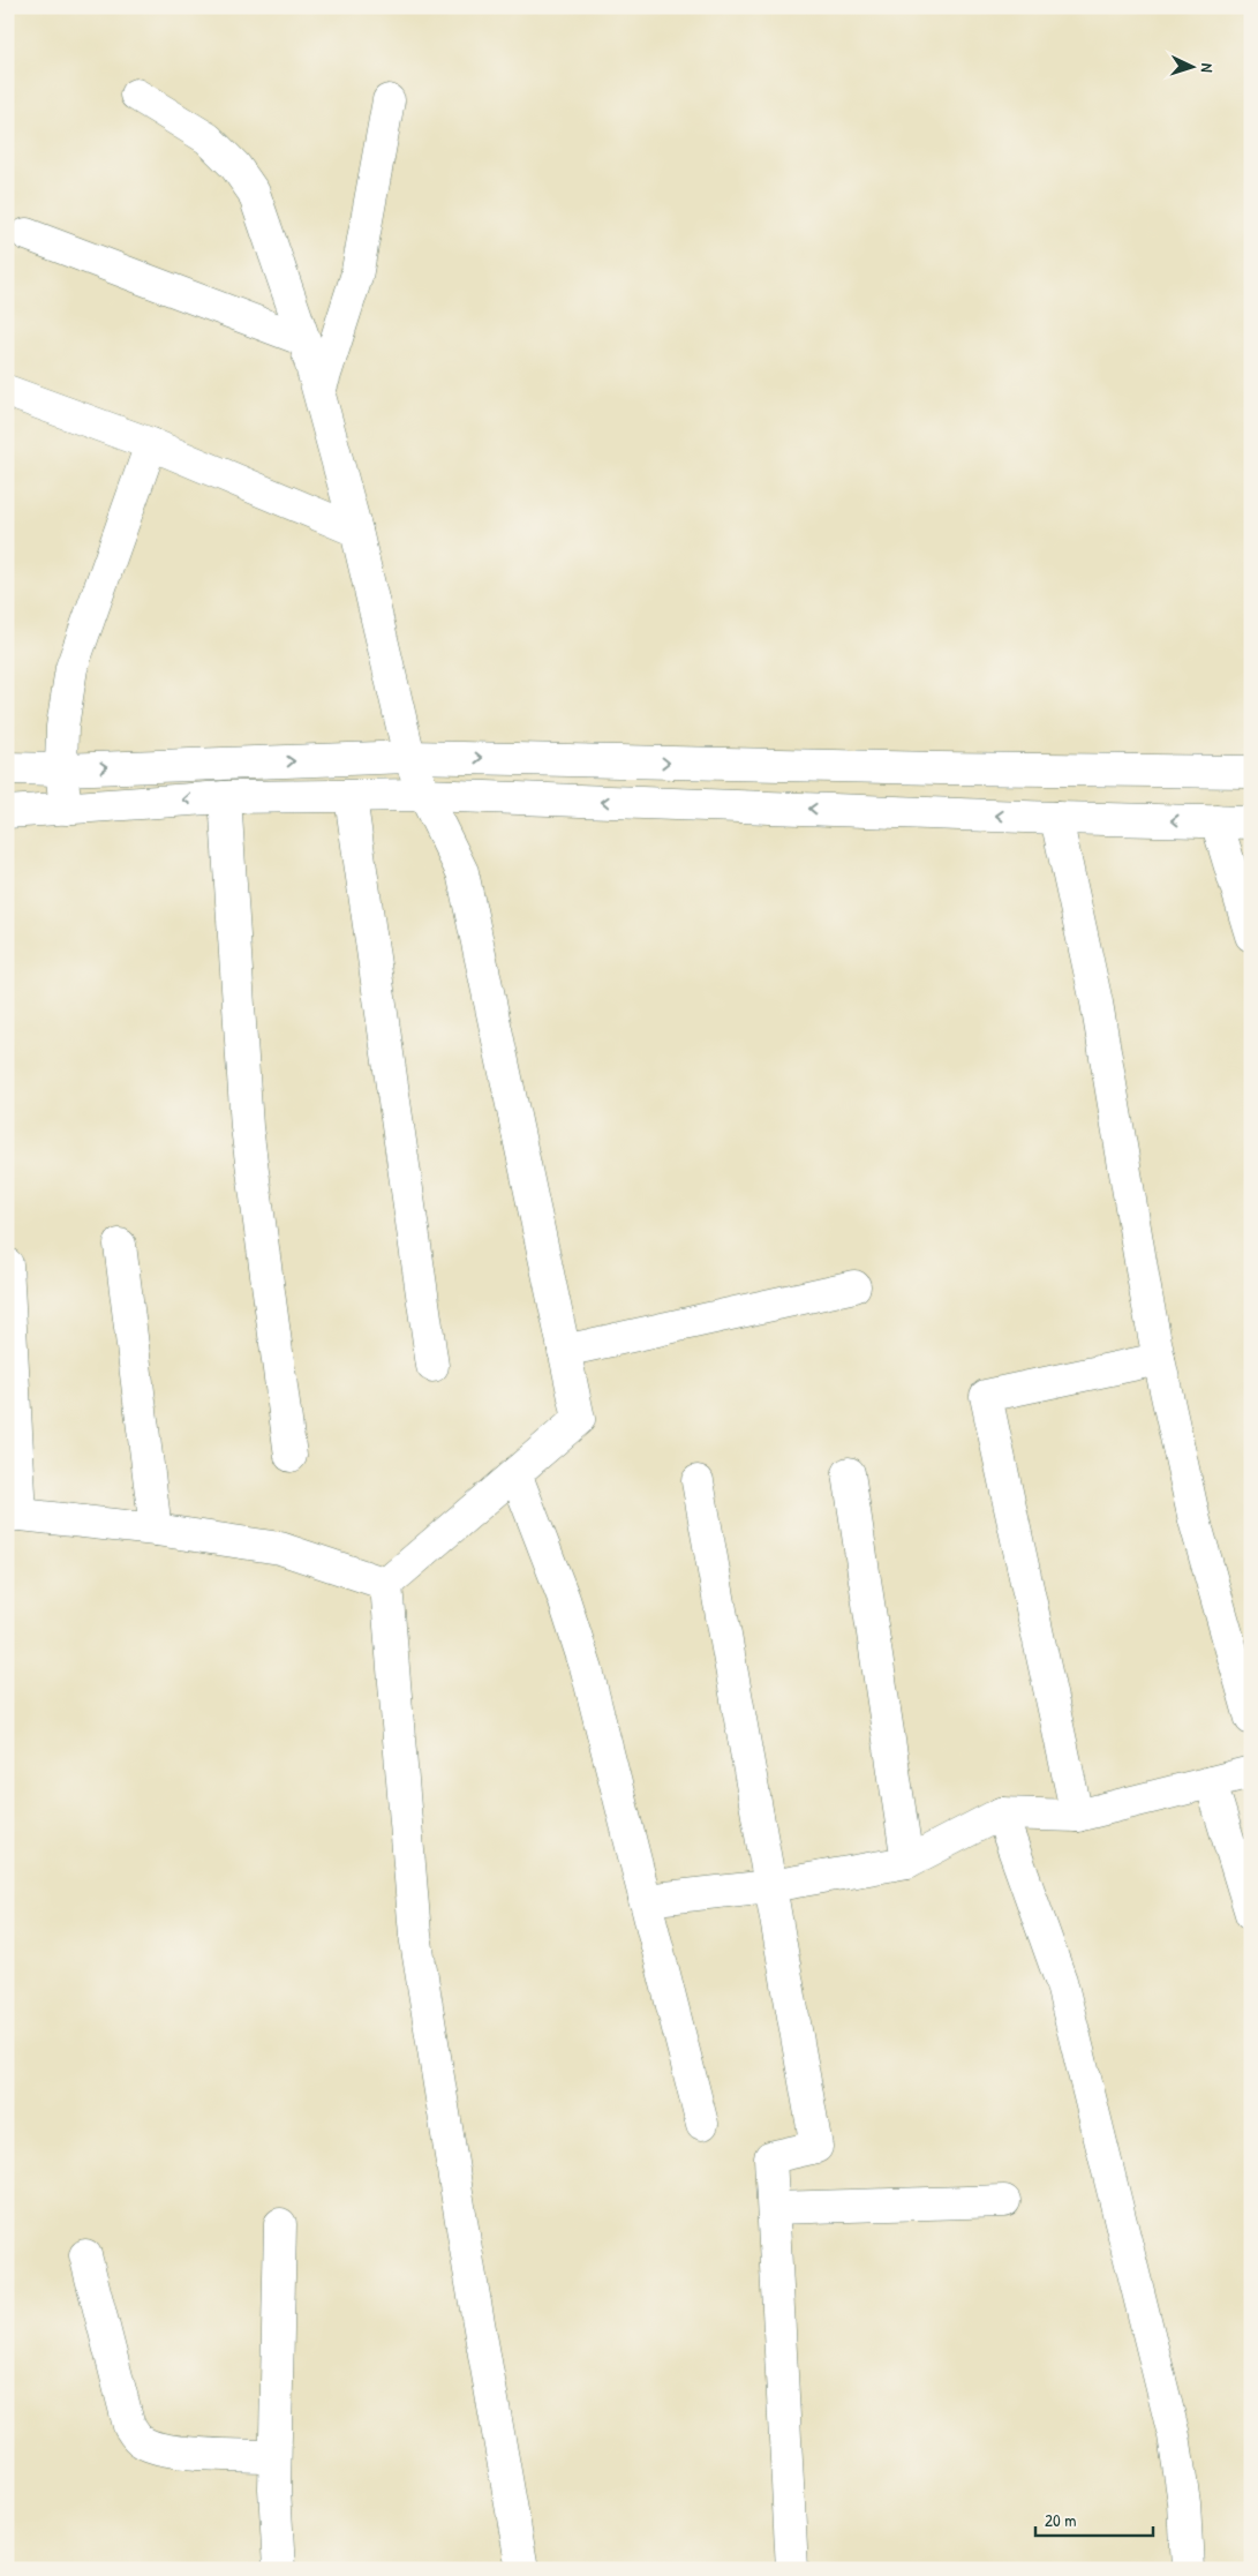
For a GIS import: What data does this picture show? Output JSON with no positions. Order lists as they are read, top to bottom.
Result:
{
  "scale_bar": "20 m",
  "north": "right"
}
